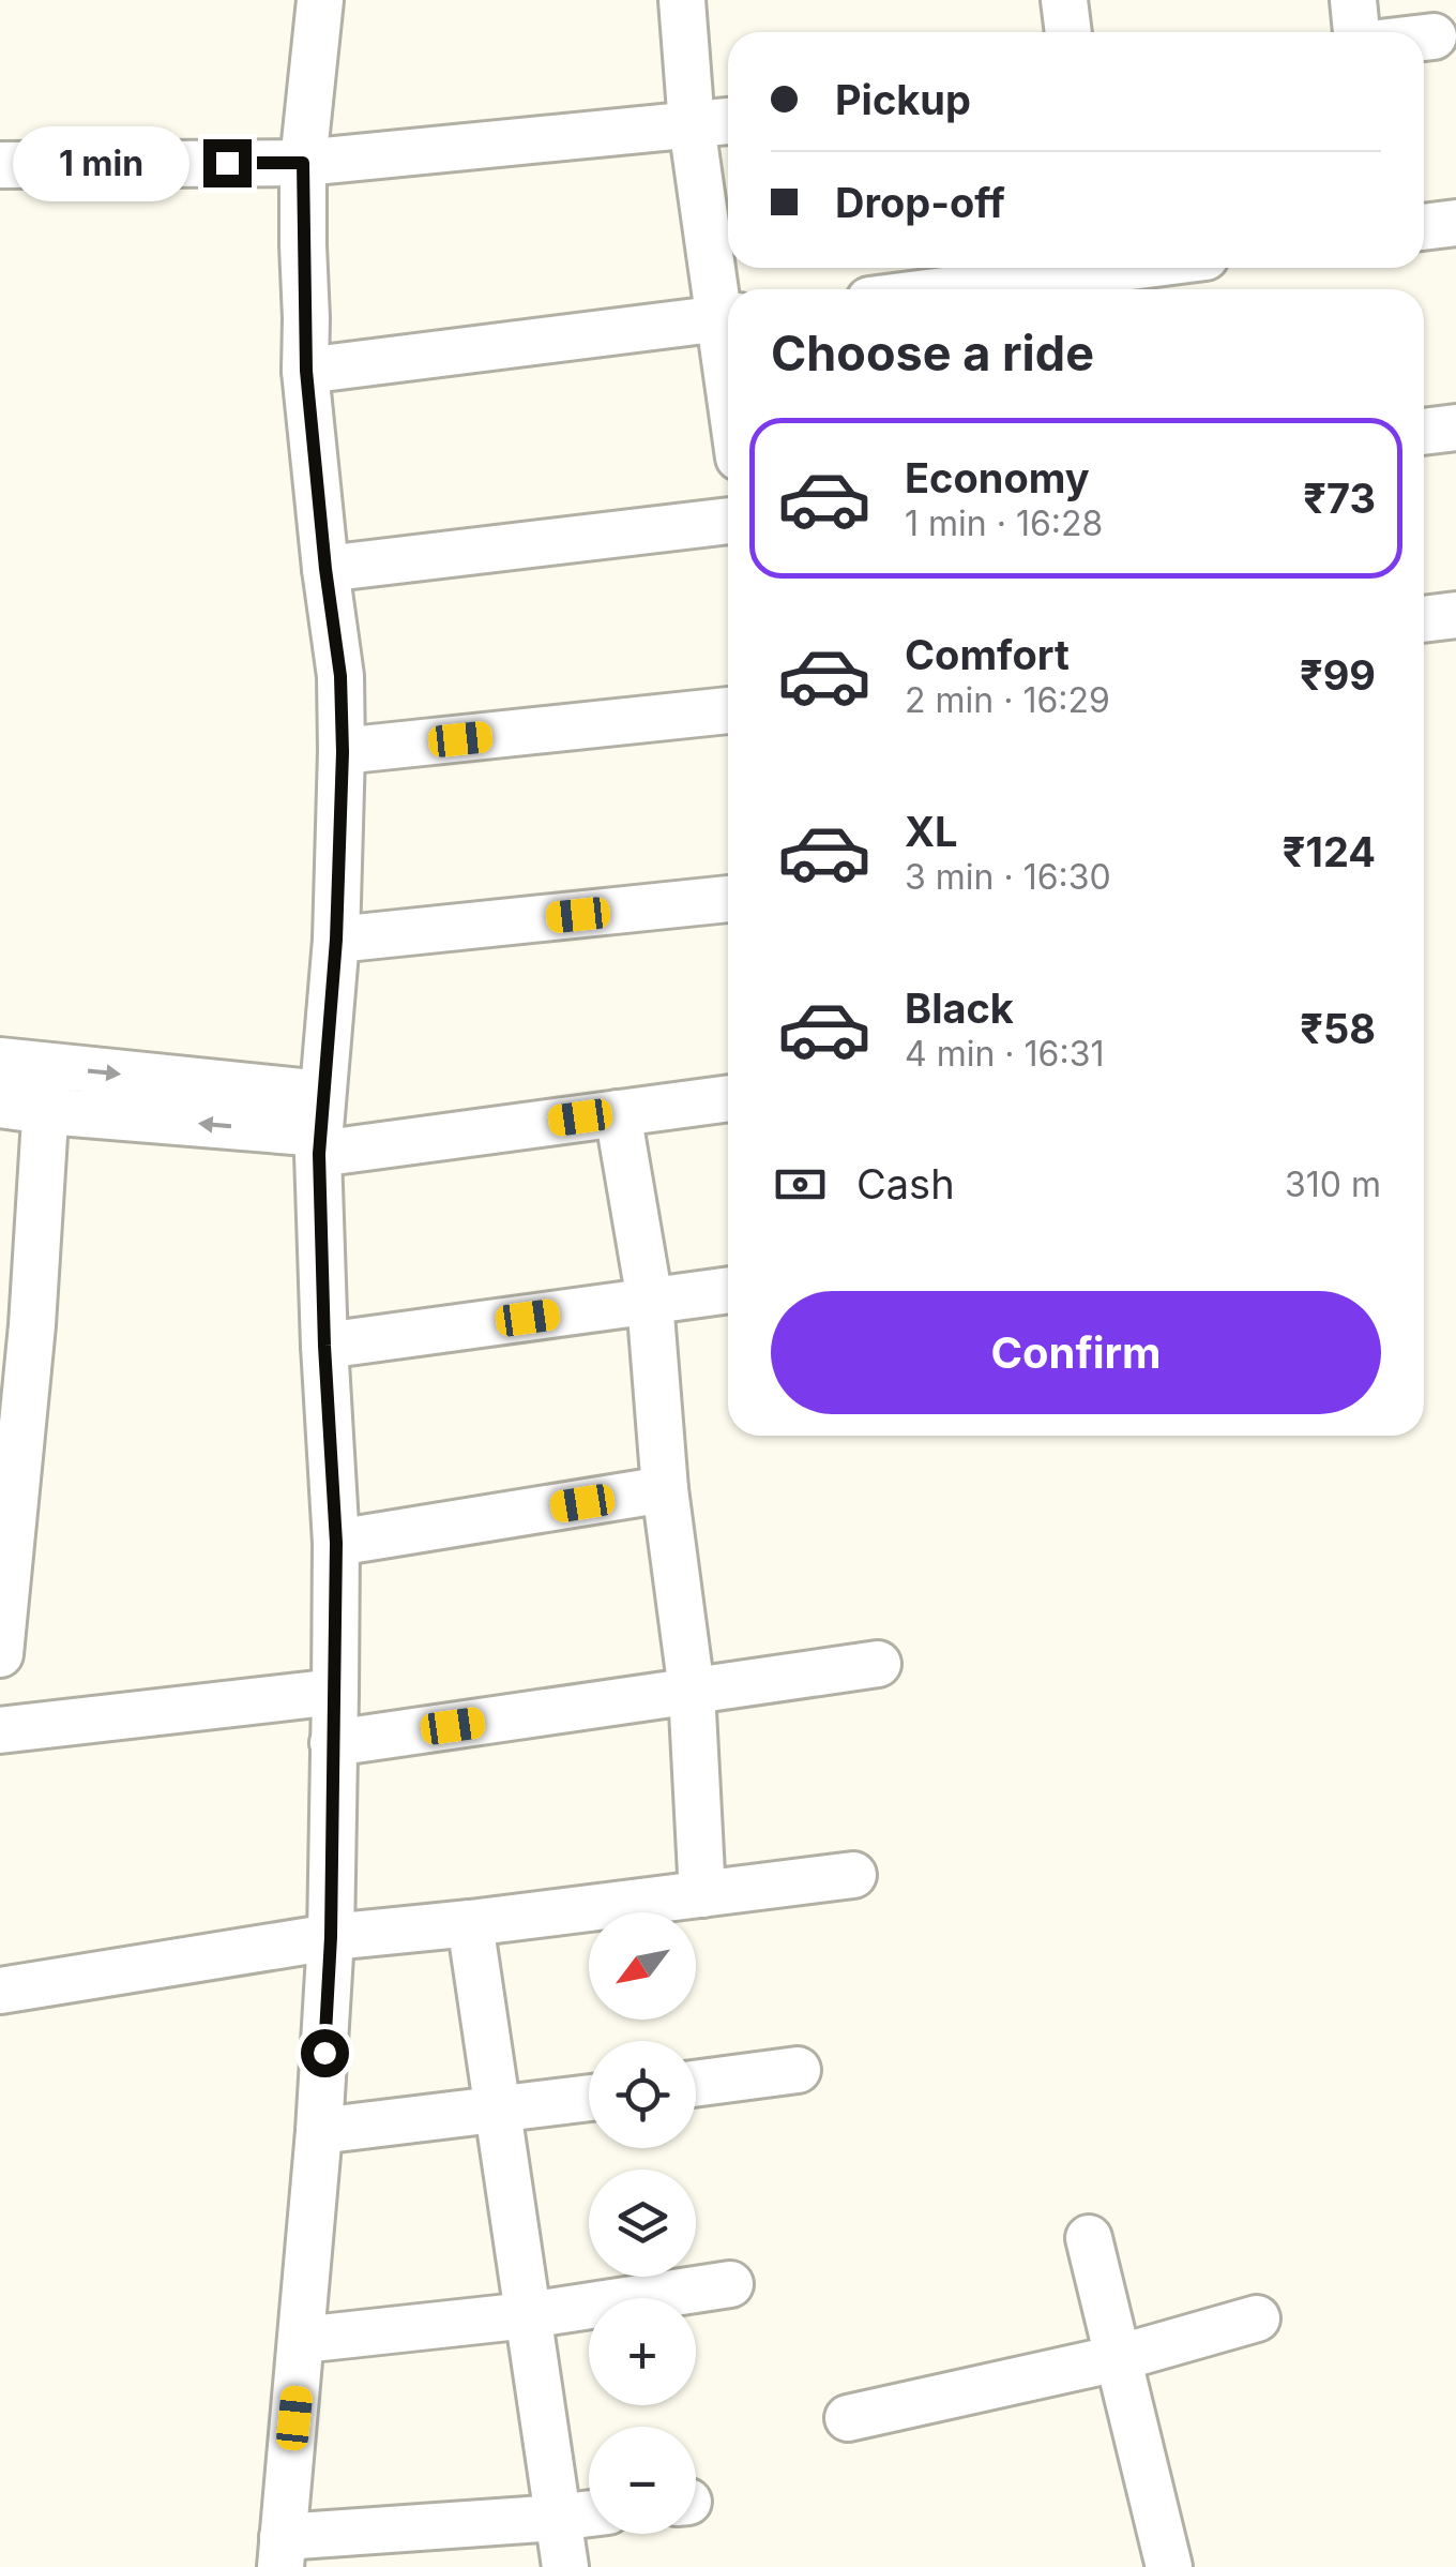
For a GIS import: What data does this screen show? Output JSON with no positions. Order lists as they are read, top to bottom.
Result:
{
  "north": "bottom left",
  "page": {
    "banner": ["Pickup", "Drop-off"],
    "bubble": "1 min",
    "heading": "Choose a ride",
    "list": [
      {
        "name": "Economy",
        "note": "1 min · 16:28",
        "value": "₹73"
      },
      {
        "name": "Comfort",
        "note": "2 min · 16:29",
        "value": "₹99"
      },
      {
        "name": "XL",
        "note": "3 min · 16:30",
        "value": "₹124"
      },
      {
        "name": "Black",
        "note": "4 min · 16:31",
        "value": "₹58"
      }
    ],
    "pay": ["Cash", "310 m"],
    "buttons": "Confirm",
    "map_buttons": ["+", "−"]
  }
}
